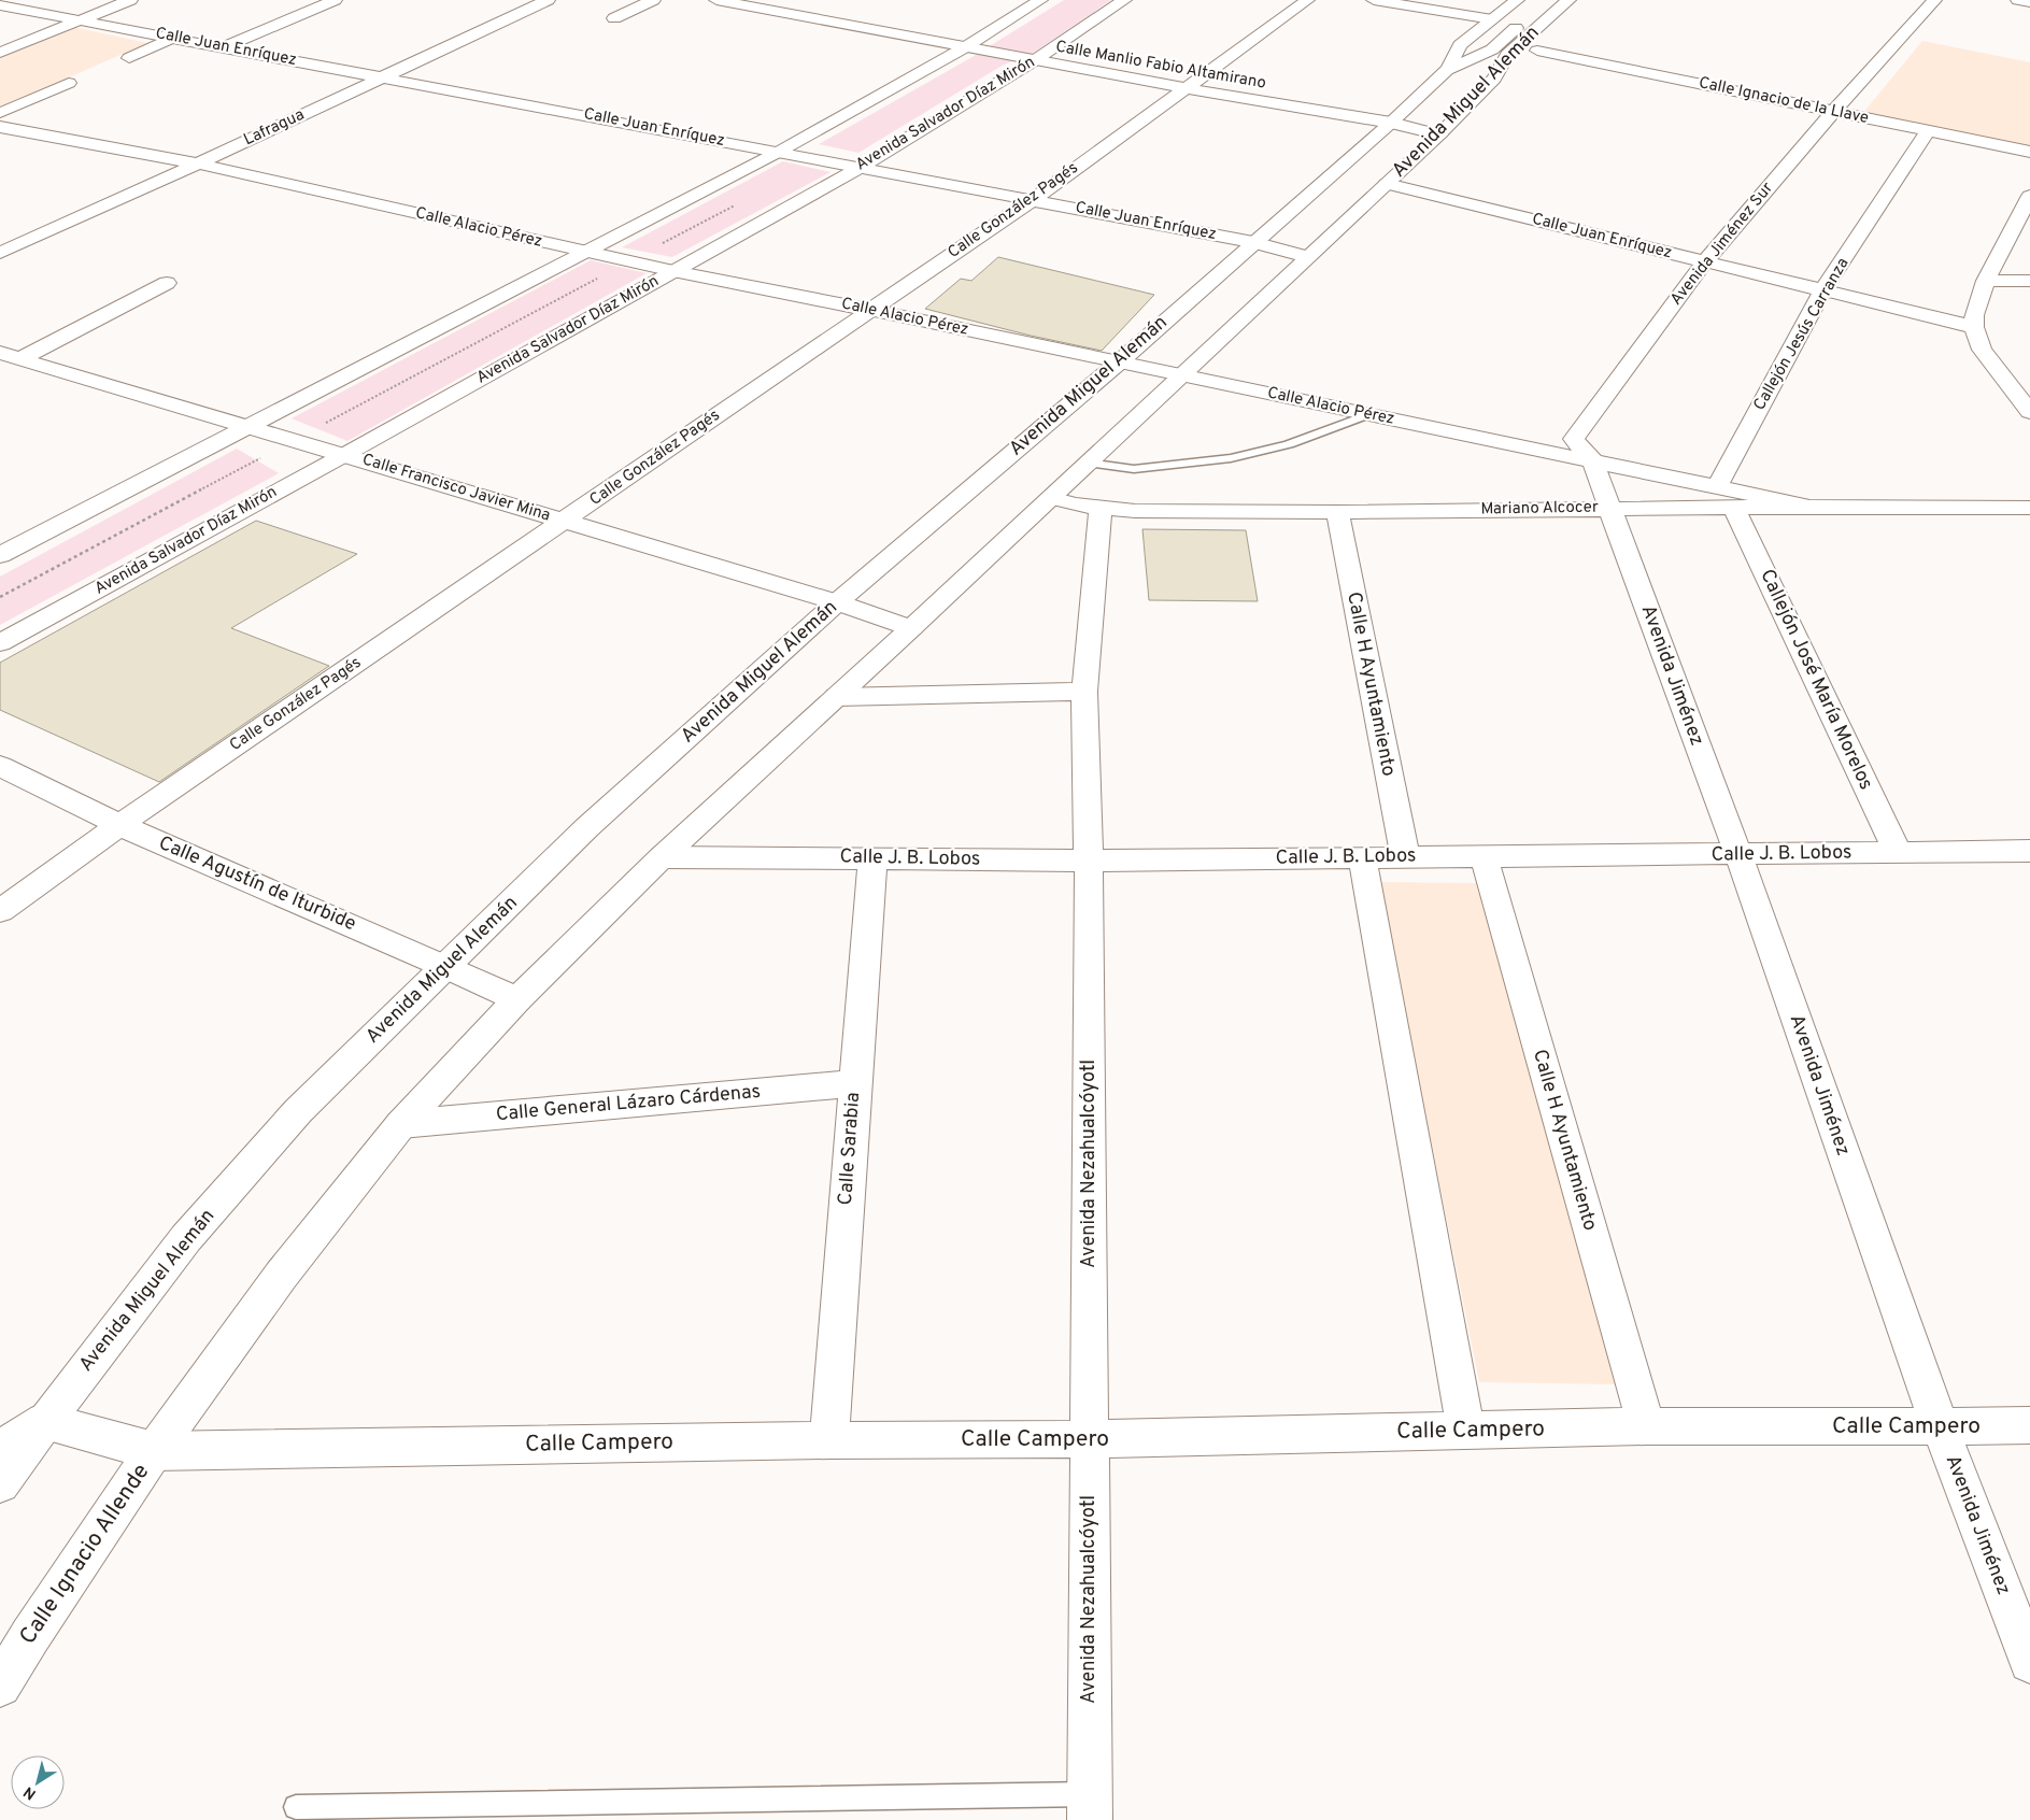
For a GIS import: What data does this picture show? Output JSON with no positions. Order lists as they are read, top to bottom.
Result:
{
  "streets": {
    "street": [
      "Calle Juan Enríquez",
      "Calle Manlio Fabio Altamirano",
      "Calle Ignacio de la Llave",
      "Avenida Miguel Alemán",
      "Avenida Salvador Díaz Mirón",
      "Lafragua",
      "Calle González Pagés",
      "Calle Alacio Pérez",
      "Avenida Jiménez Sur",
      "Callejón Jesús Carranza",
      "Calle Francisco Javier Mina",
      "Mariano Alcocer",
      "Avenida Jiménez",
      "Callejón José María Morelos",
      "Calle H Ayuntamiento",
      "Calle J. B. Lobos",
      "Calle Agustín de Iturbide",
      "Calle General Lázaro Cárdenas",
      "Calle Sarabia",
      "Avenida Nezahualcóyotl",
      "Calle Campero",
      "Calle Ignacio Allende"
    ]
  },
  "crossings": [
    ["Calle Juan Enríquez", "Avenida Miguel Alemán"],
    ["Calle Juan Enríquez", "Avenida Salvador Díaz Mirón"],
    ["Calle Juan Enríquez", "Lafragua"],
    ["Calle Juan Enríquez", "Calle González Pagés"],
    ["Calle Juan Enríquez", "Avenida Jiménez Sur"],
    ["Calle Juan Enríquez", "Callejón Jesús Carranza"],
    ["Calle Manlio Fabio Altamirano", "Avenida Miguel Alemán"],
    ["Calle Manlio Fabio Altamirano", "Avenida Salvador Díaz Mirón"],
    ["Calle Manlio Fabio Altamirano", "Calle González Pagés"],
    ["Calle Ignacio de la Llave", "Avenida Jiménez Sur"],
    ["Calle Ignacio de la Llave", "Callejón Jesús Carranza"],
    ["Avenida Miguel Alemán", "Calle Alacio Pérez"],
    ["Avenida Miguel Alemán", "Calle Francisco Javier Mina"],
    ["Avenida Miguel Alemán", "Mariano Alcocer"],
    ["Avenida Miguel Alemán", "Calle J. B. Lobos"],
    ["Avenida Miguel Alemán", "Calle Agustín de Iturbide"],
    ["Avenida Miguel Alemán", "Calle General Lázaro Cárdenas"],
    ["Avenida Miguel Alemán", "Calle Campero"],
    ["Avenida Miguel Alemán", "Calle Ignacio Allende"],
    ["Avenida Salvador Díaz Mirón", "Calle Alacio Pérez"],
    ["Avenida Salvador Díaz Mirón", "Calle Francisco Javier Mina"],
    ["Lafragua", "Calle Alacio Pérez"],
    ["Calle González Pagés", "Calle Alacio Pérez"],
    ["Calle González Pagés", "Calle Francisco Javier Mina"],
    ["Calle González Pagés", "Calle Agustín de Iturbide"],
    ["Calle Alacio Pérez", "Avenida Jiménez Sur"],
    ["Calle Alacio Pérez", "Callejón Jesús Carranza"],
    ["Calle Alacio Pérez", "Mariano Alcocer"],
    ["Avenida Jiménez Sur", "Mariano Alcocer"],
    ["Avenida Jiménez Sur", "Avenida Jiménez"],
    ["Mariano Alcocer", "Avenida Jiménez"],
    ["Mariano Alcocer", "Callejón José María Morelos"],
    ["Mariano Alcocer", "Calle H Ayuntamiento"],
    ["Mariano Alcocer", "Avenida Nezahualcóyotl"],
    ["Avenida Jiménez", "Calle J. B. Lobos"],
    ["Avenida Jiménez", "Calle Campero"],
    ["Callejón José María Morelos", "Calle J. B. Lobos"],
    ["Calle H Ayuntamiento", "Calle J. B. Lobos"],
    ["Calle H Ayuntamiento", "Calle Campero"],
    ["Calle J. B. Lobos", "Calle Sarabia"],
    ["Calle J. B. Lobos", "Avenida Nezahualcóyotl"],
    ["Calle General Lázaro Cárdenas", "Calle Sarabia"],
    ["Calle Sarabia", "Calle Campero"],
    ["Avenida Nezahualcóyotl", "Calle Campero"],
    ["Calle Campero", "Calle Ignacio Allende"]
  ],
  "north": "bottom left"
}
